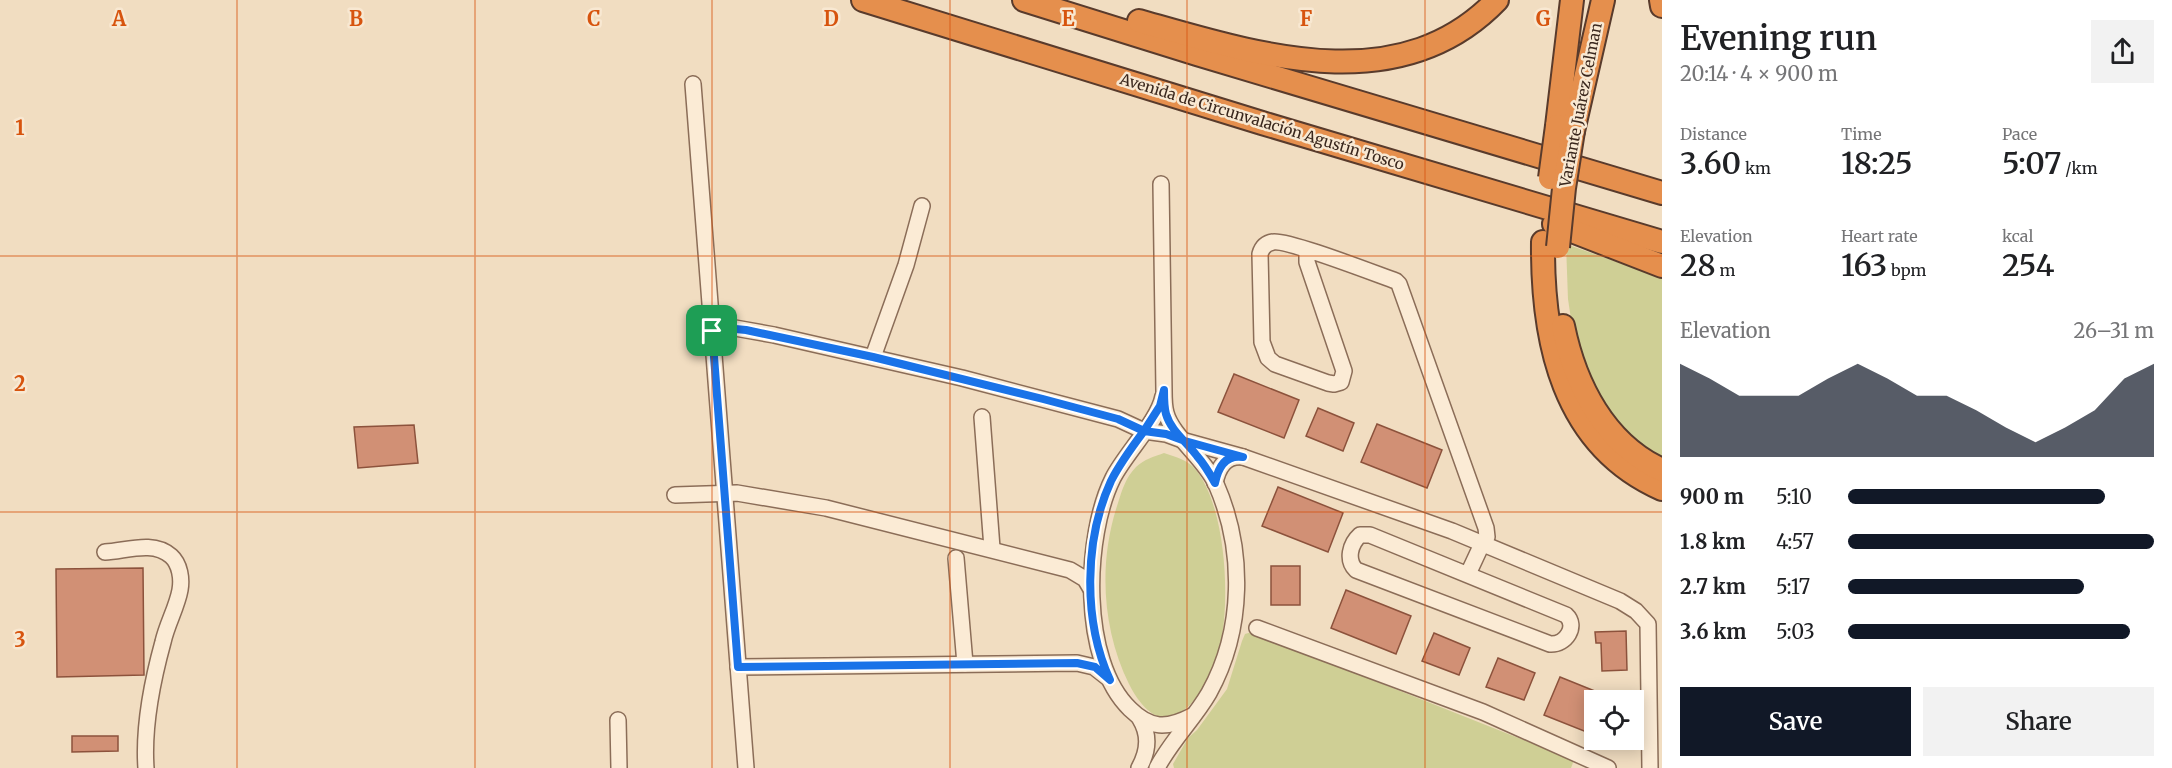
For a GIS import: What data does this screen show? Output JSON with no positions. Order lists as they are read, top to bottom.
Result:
{
  "streets": {
    "highway": ["Variante Juárez Celman", "Avenida de Circunvalación Agustín Tosco"]
  },
  "page": {
    "heading": ["Evening run", "20:14 · 4 × 900 m"],
    "stats": [
      ["Distance", "3.60 km"],
      ["Time", "18:25"],
      ["Pace", "5:07 /km"],
      ["Elevation", "28 m"],
      ["Heart rate", "163 bpm"],
      ["kcal", "254"]
    ],
    "chart": ["Elevation", "26–31 m"],
    "list": [
      {
        "name": "900 m",
        "note": "5:10"
      },
      {
        "name": "1.8 km",
        "note": "4:57"
      },
      {
        "name": "2.7 km",
        "note": "5:17"
      },
      {
        "name": "3.6 km",
        "note": "5:03"
      }
    ],
    "buttons": ["Save", "Share"]
  },
  "grid": {
    "columns": [
      "A",
      "B",
      "C",
      "D",
      "E",
      "F",
      "G"
    ],
    "rows": ["1", "2", "3"]
  }
}
